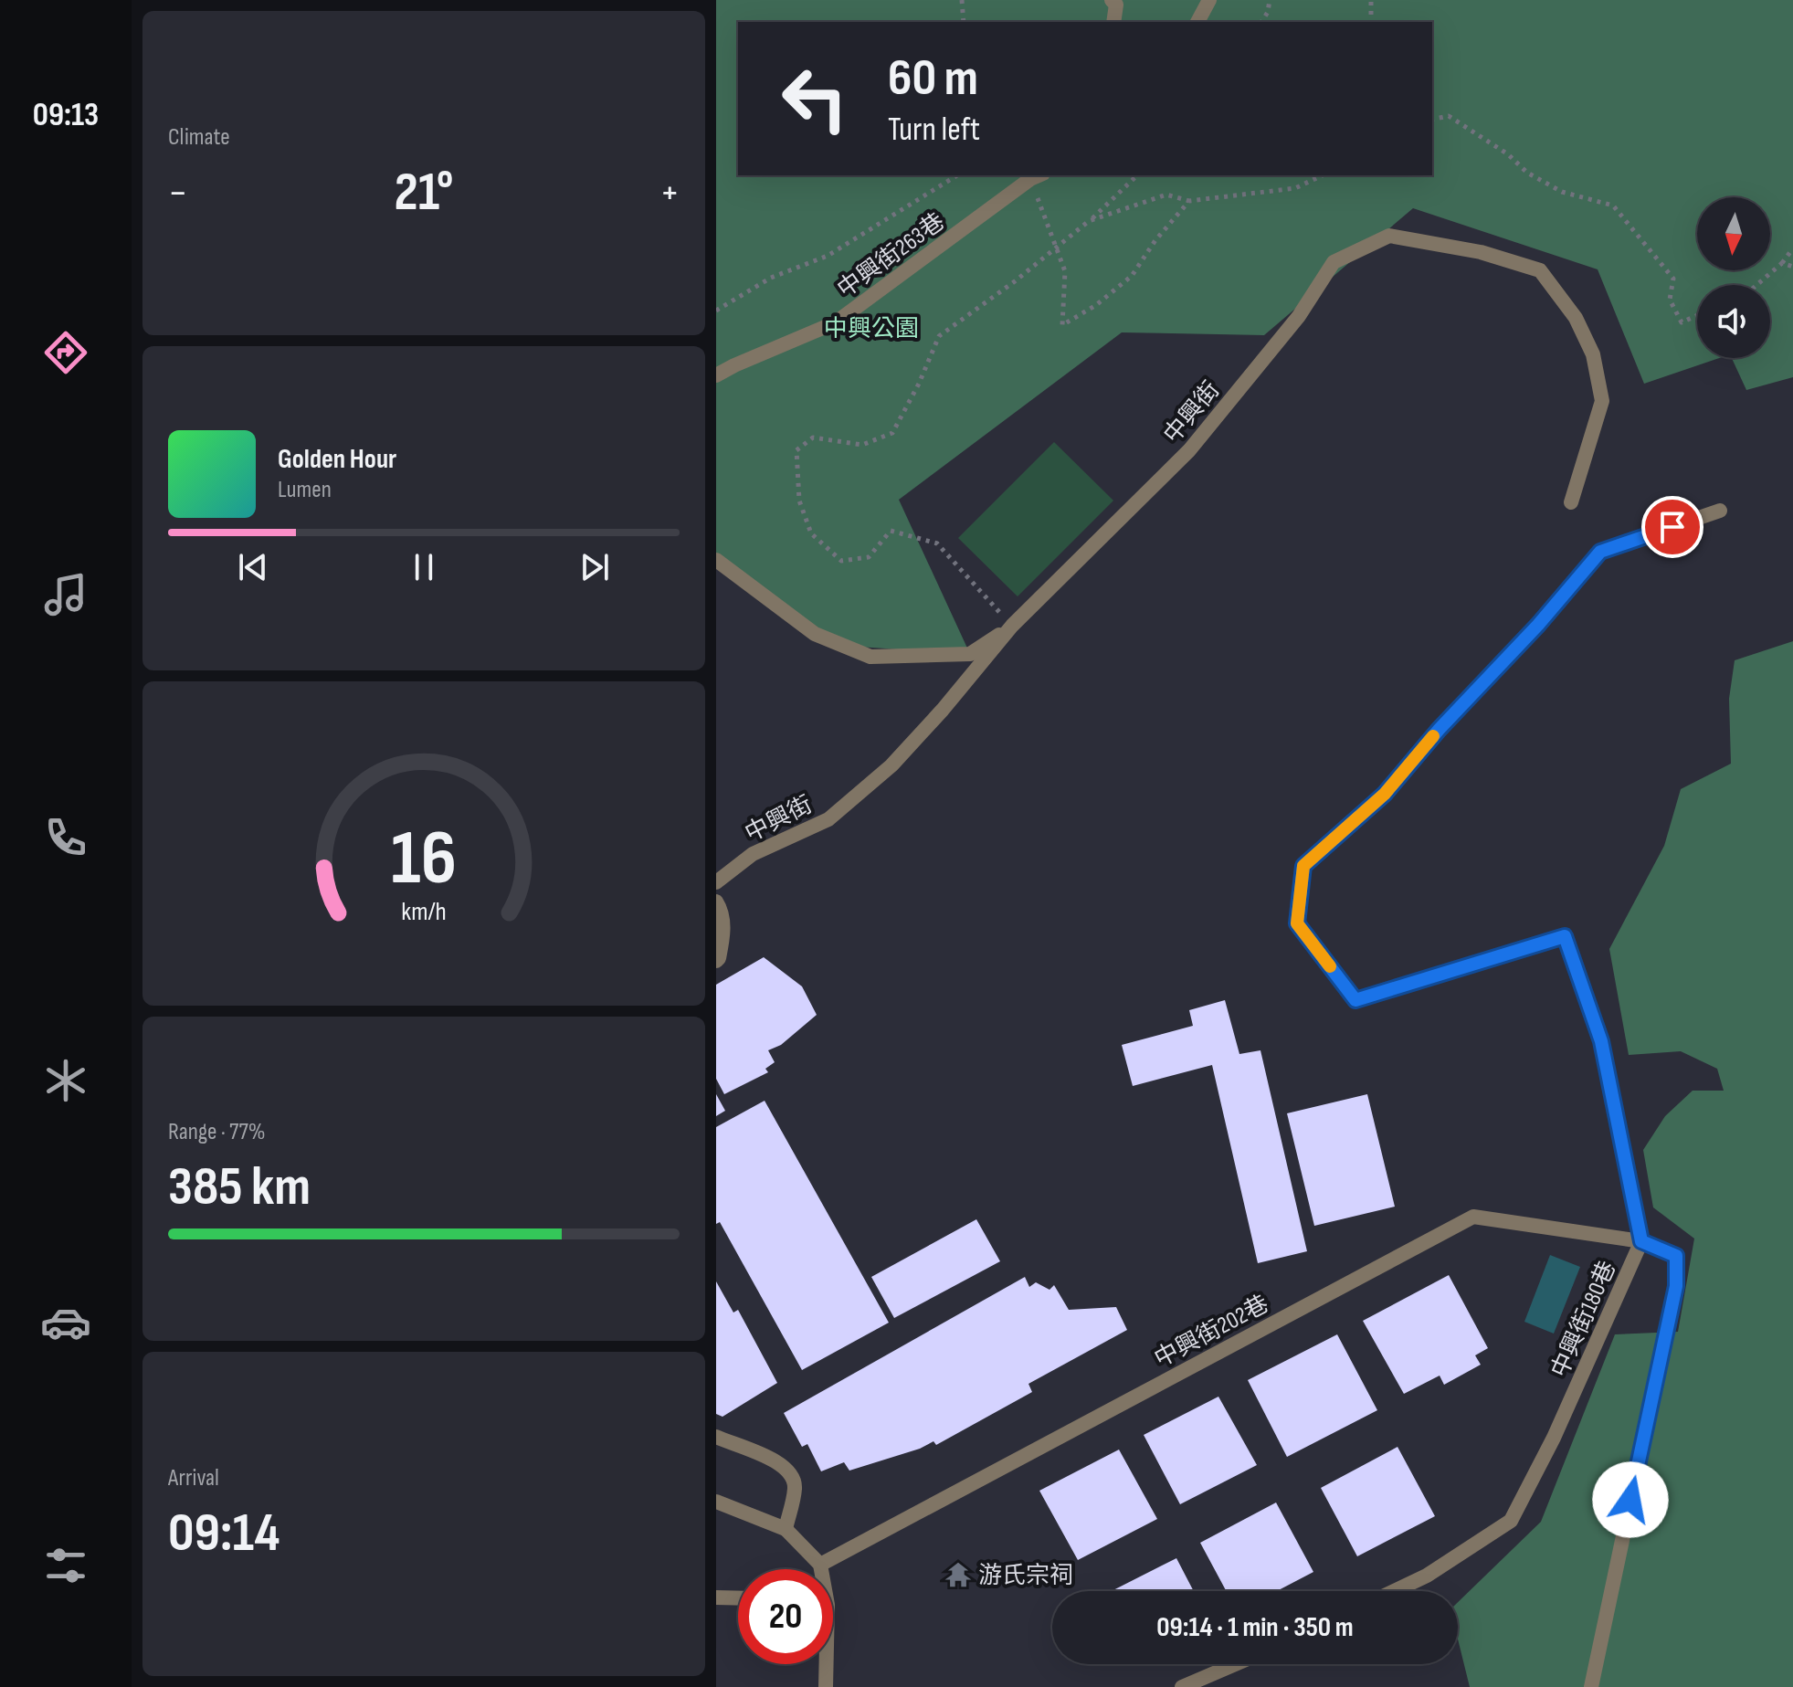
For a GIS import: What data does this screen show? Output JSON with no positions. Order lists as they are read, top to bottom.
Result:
{
  "streets": {
    "street": [
      "中興街263巷",
      "中興街",
      "中興街180巷",
      "中興街202巷"
    ]
  },
  "crossings": [
    ["中興街180巷", "中興街202巷"]
  ],
  "parks": ["中興公園"],
  "places": {
    "temple": ["游氏宗祠"]
  },
  "north": "bottom",
  "page": {
    "tabs": "09:13",
    "tile": [
      "Climate",
      ["Range · 77%", "385 km"],
      ["Arrival", "09:14"]
    ],
    "turn": ["60 m", "Turn left"],
    "heat": ["−", "21°", "+"],
    "song": ["Golden Hour", "Lumen"],
    "limit": "20",
    "trip": "09:14 · 1 min · 350 m",
    "gauge": ["16", "km/h"]
  }
}
